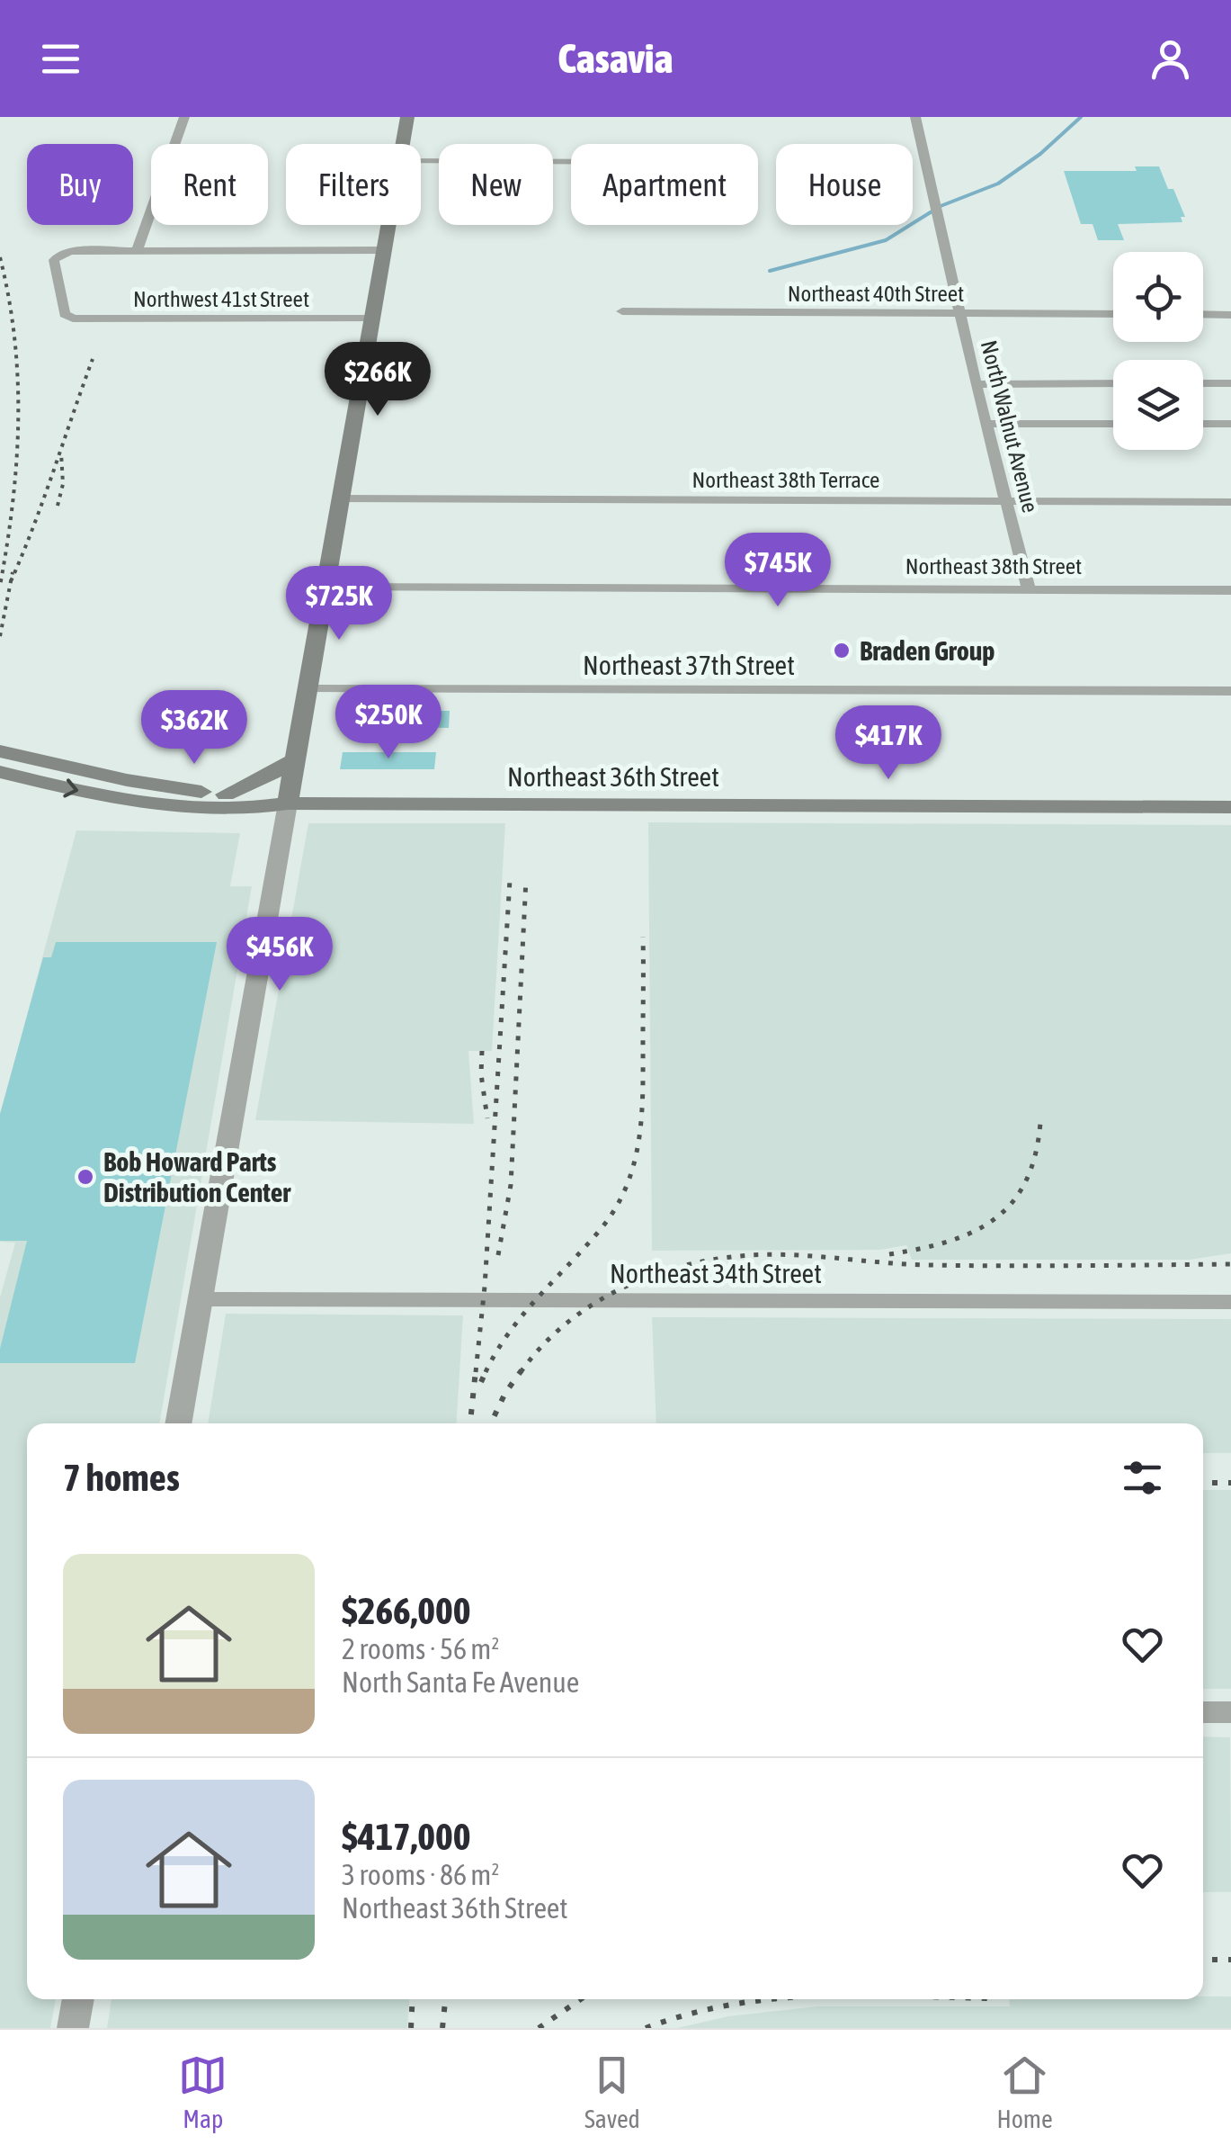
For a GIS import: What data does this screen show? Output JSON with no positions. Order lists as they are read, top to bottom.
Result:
{
  "streets": {
    "main road": ["Northeast 36th Street"],
    "street": [
      "Northeast 40th Street",
      "Northwest 41st Street",
      "North Walnut Avenue",
      "Northeast 38th Terrace",
      "Northeast 38th Street",
      "Northeast 37th Street",
      "Northeast 34th Street"
    ]
  },
  "crossings": [
    ["Northeast 40th Street", "North Walnut Avenue"],
    ["North Walnut Avenue", "Northeast 38th Terrace"],
    ["North Walnut Avenue", "Northeast 38th Street"]
  ],
  "places": ["Braden Group", "Bob Howard Parts Distribution Center"],
  "page": {
    "header": "Casavia",
    "chip": [
      "Buy",
      "Rent",
      "Filters",
      "New",
      "Apartment",
      "House"
    ],
    "price": [
      "$266K",
      "$745K",
      "$725K",
      "$250K",
      "$362K",
      "$417K",
      "$456K"
    ],
    "heading": "7 homes",
    "list": [
      {
        "name": "$266,000",
        "note": "2 rooms · 56 m² · North Santa Fe Avenue"
      },
      {
        "name": "$417,000",
        "note": "3 rooms · 86 m² · Northeast 36th Street"
      }
    ],
    "tabs": ["Map", "Saved", "Home"]
  }
}
